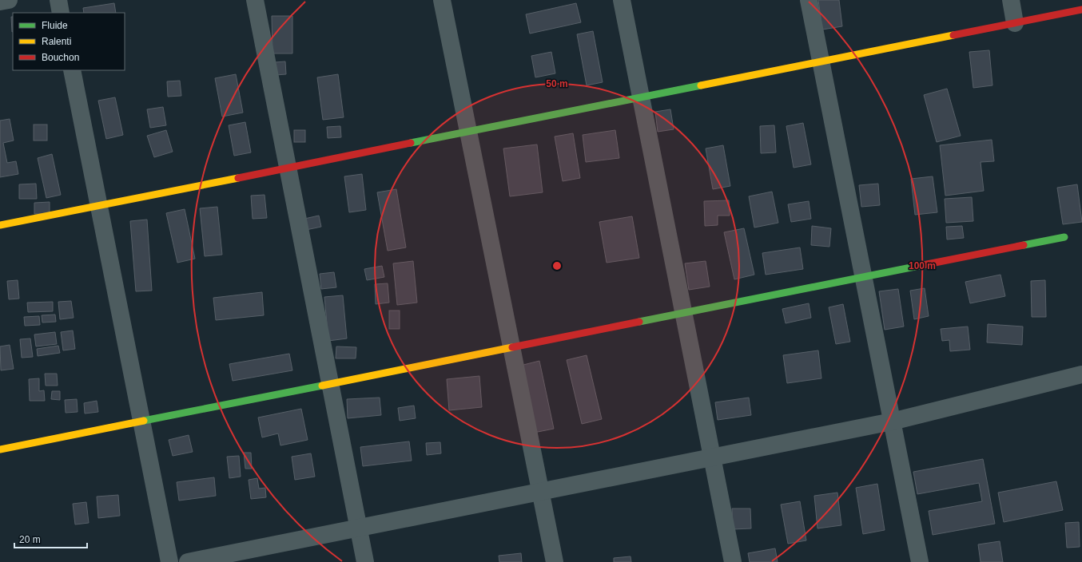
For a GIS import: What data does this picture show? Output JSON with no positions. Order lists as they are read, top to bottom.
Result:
{
  "legend": ["Fluide", "Ralenti", "Bouchon"],
  "scale_bar": "20 m",
  "rings": ["50 m", "100 m"]
}
